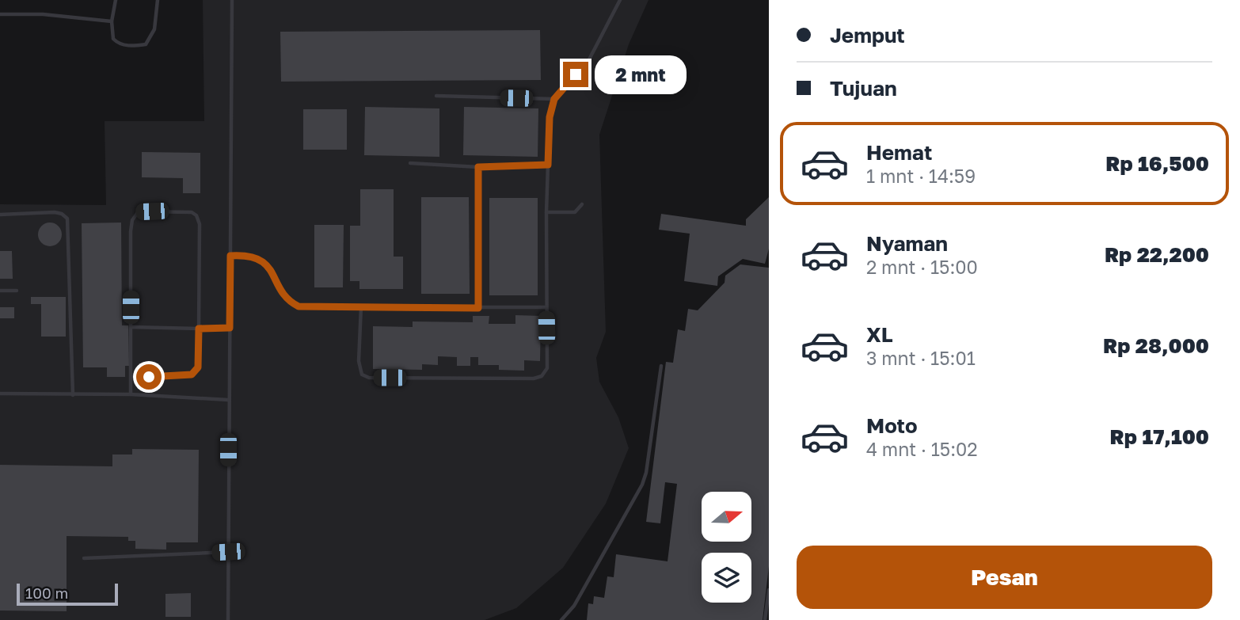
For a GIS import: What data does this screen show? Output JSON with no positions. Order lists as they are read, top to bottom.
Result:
{
  "scale_bar": "100 m",
  "north": "right",
  "page": {
    "banner": ["Jemput", "Tujuan"],
    "bubble": "2 mnt",
    "list": [
      {
        "name": "Hemat",
        "note": "1 mnt · 14:59",
        "value": "Rp 16,500"
      },
      {
        "name": "Nyaman",
        "note": "2 mnt · 15:00",
        "value": "Rp 22,200"
      },
      {
        "name": "XL",
        "note": "3 mnt · 15:01",
        "value": "Rp 28,000"
      },
      {
        "name": "Moto",
        "note": "4 mnt · 15:02",
        "value": "Rp 17,100"
      }
    ],
    "buttons": "Pesan",
    "scale": "100 m"
  }
}
